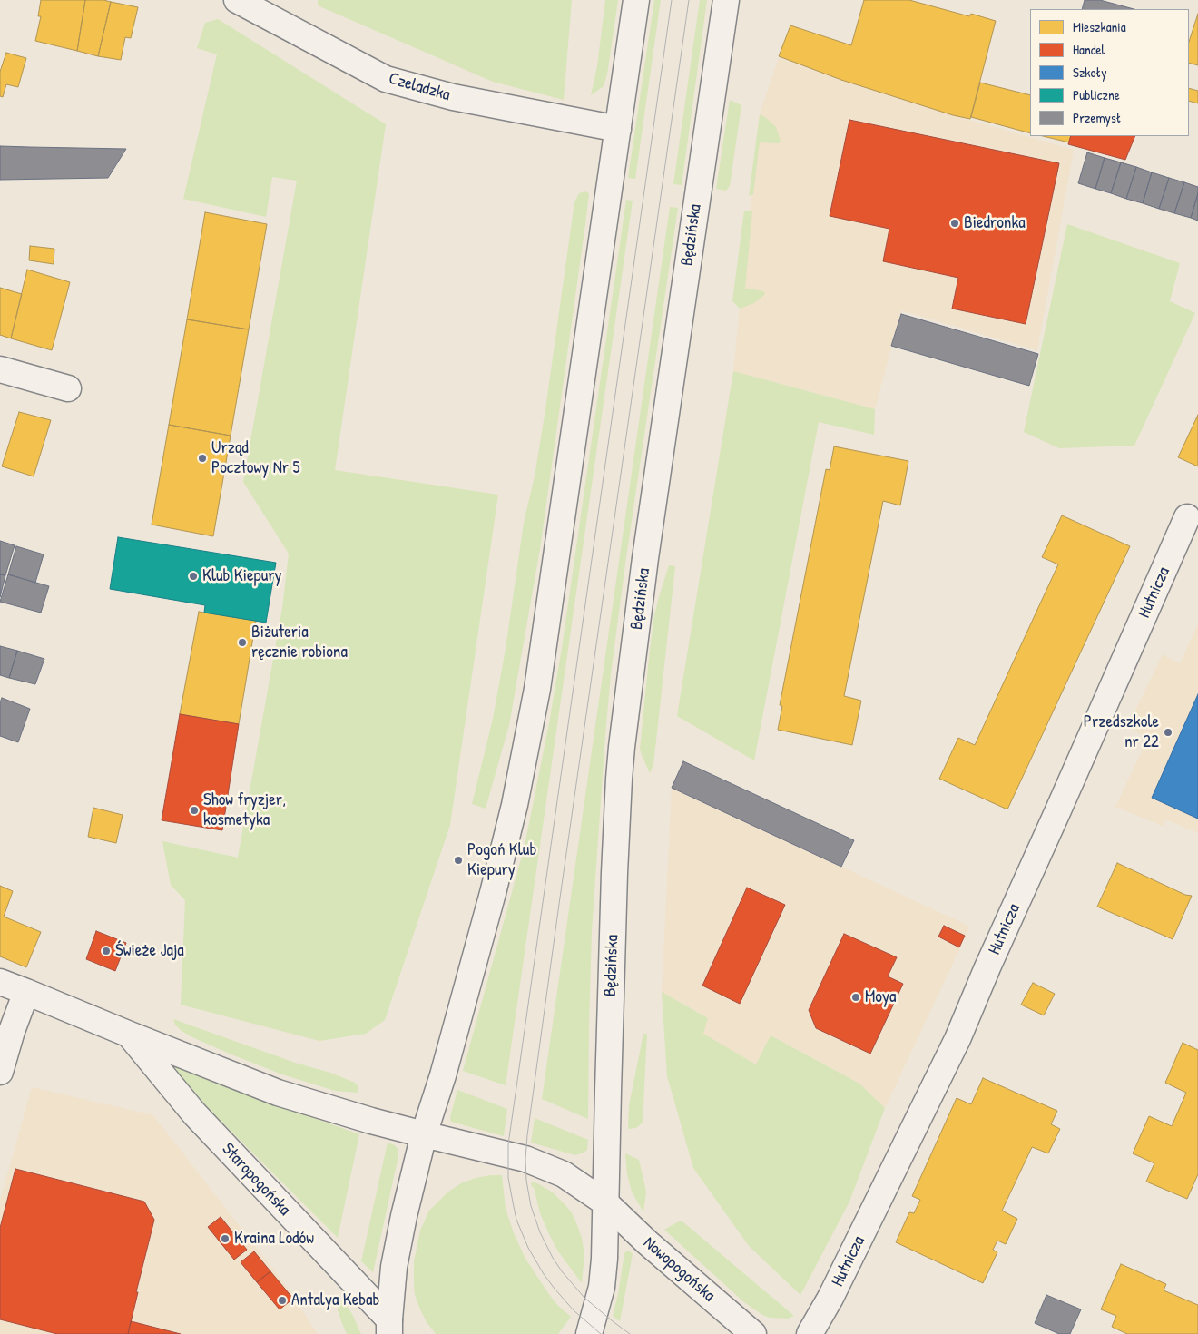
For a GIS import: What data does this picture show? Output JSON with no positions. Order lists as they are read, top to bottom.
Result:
{
  "streets": {
    "street": [
      "Czeladzka",
      "Będzińska",
      "Hutnicza",
      "Staropogońska",
      "Nowopogońska"
    ]
  },
  "crossings": [
    ["Będzińska", "Nowopogońska"],
    ["Staropogońska", "Nowopogońska"]
  ],
  "places": [
    "Biedronka",
    "Urząd Pocztowy Nr 5",
    "Klub Kiepury",
    "Biżuteria ręcznie robiona",
    "Przedszkole nr 22",
    "Show fryzjer, kosmetyka",
    "Pogoń Klub Kiepury",
    "Świeże Jaja",
    "Moya",
    "Kraina Lodów",
    "Antalya Kebab"
  ],
  "legend": [
    "Mieszkania",
    "Handel",
    "Szkoły",
    "Publiczne",
    "Przemysł"
  ]
}
